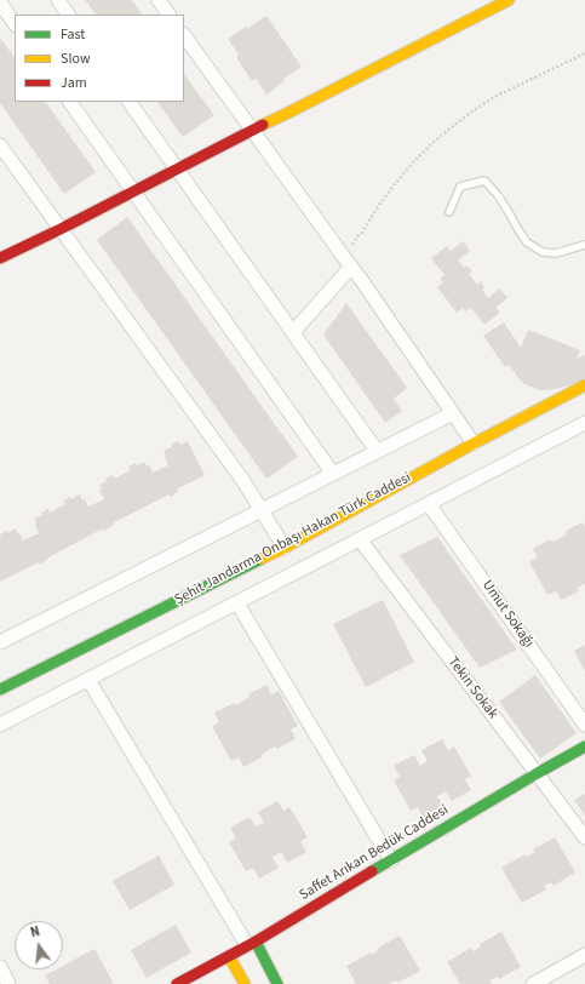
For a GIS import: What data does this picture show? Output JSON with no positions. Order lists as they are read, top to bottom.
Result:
{
  "streets": {
    "street": [
      "Şehit Jandarma Onbaşı Hakan Türk Caddesi",
      "Umut Sokağı",
      "Tekin Sokak",
      "Saffet Arıkan Bedük Caddesi"
    ]
  },
  "crossings": [
    ["Şehit Jandarma Onbaşı Hakan Türk Caddesi", "Umut Sokağı"],
    ["Şehit Jandarma Onbaşı Hakan Türk Caddesi", "Tekin Sokak"],
    ["Tekin Sokak", "Saffet Arıkan Bedük Caddesi"]
  ],
  "legend": ["Fast", "Slow", "Jam"],
  "north": "top"
}
